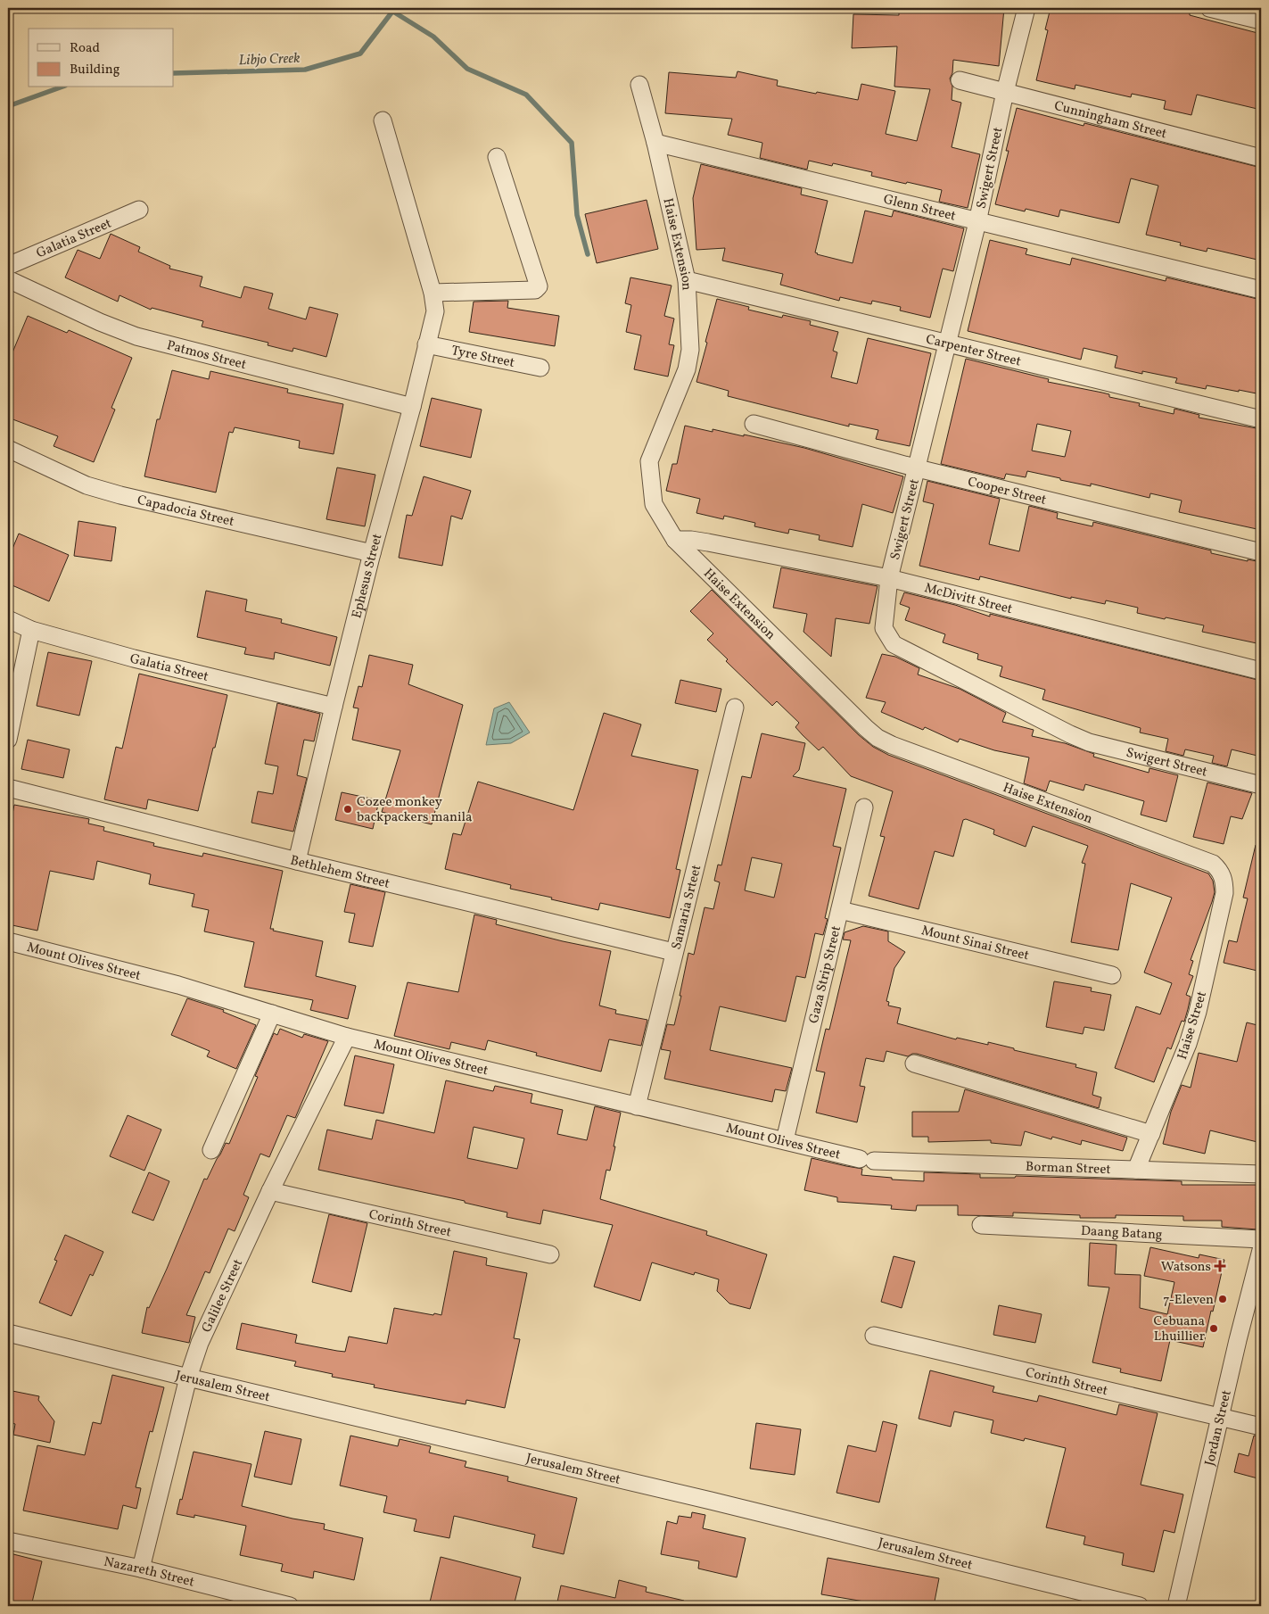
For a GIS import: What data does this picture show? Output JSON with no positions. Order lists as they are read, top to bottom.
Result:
{
  "streets": {
    "street": [
      "Cunningham Street",
      "Swigert Street",
      "Glenn Street",
      "Galatia Street",
      "Haise Extension",
      "Carpenter Street",
      "Patmos Street",
      "Tyre Street",
      "Cooper Street",
      "Capadocia Street",
      "Ephesus Street",
      "McDivitt Street",
      "Bethlehem Street",
      "Samaria Srteet",
      "Mount Sinai Street",
      "Mount Olives Street",
      "Gaza Strip Street",
      "Haise Street",
      "Borman Street",
      "Corinth Street",
      "Daang Batang",
      "Galilee Street",
      "Jerusalem Street",
      "Jordan Street",
      "Nazareth Street"
    ]
  },
  "crossings": [
    ["Cunningham Street", "Swigert Street"],
    ["Swigert Street", "Glenn Street"],
    ["Swigert Street", "Carpenter Street"],
    ["Swigert Street", "Cooper Street"],
    ["Swigert Street", "McDivitt Street"],
    ["Glenn Street", "Haise Extension"],
    ["Galatia Street", "Ephesus Street"],
    ["Haise Extension", "Carpenter Street"],
    ["Haise Extension", "McDivitt Street"],
    ["Haise Extension", "Haise Street"],
    ["Patmos Street", "Ephesus Street"],
    ["Tyre Street", "Ephesus Street"],
    ["Capadocia Street", "Ephesus Street"],
    ["Ephesus Street", "Bethlehem Street"],
    ["Bethlehem Street", "Samaria Srteet"],
    ["Samaria Srteet", "Mount Olives Street"],
    ["Mount Sinai Street", "Gaza Strip Street"],
    ["Mount Olives Street", "Gaza Strip Street"],
    ["Mount Olives Street", "Borman Street"],
    ["Mount Olives Street", "Galilee Street"],
    ["Haise Street", "Borman Street"],
    ["Corinth Street", "Galilee Street"],
    ["Corinth Street", "Jordan Street"],
    ["Galilee Street", "Jerusalem Street"],
    ["Galilee Street", "Nazareth Street"]
  ],
  "water": ["Libjo Creek"],
  "places": {
    "other": ["Cozee monkey backpackers manila", "7-Eleven", "Cebuana Lhuillier"],
    "health": ["Watsons"]
  },
  "legend": ["Road", "Building"]
}
